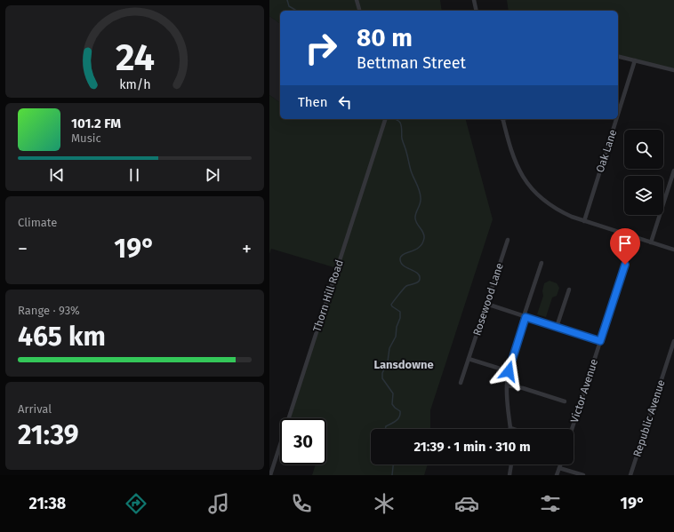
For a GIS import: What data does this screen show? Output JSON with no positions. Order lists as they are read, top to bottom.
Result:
{
  "streets": {
    "street": [
      "Oak Lane",
      "Thorn Hill Road",
      "Rosewood Lane",
      "Victor Avenue",
      "Republic Avenue"
    ]
  },
  "districts": ["Lansdowne"],
  "page": {
    "turn": ["80 m", "Bettman Street"],
    "then": "Then",
    "song": ["101.2 FM", "Music"],
    "tile": [
      "Climate",
      ["Range · 93%", "465 km"],
      ["Arrival", "21:39"]
    ],
    "heat": ["−", "19°", "+"],
    "limit": "30",
    "trip": "21:39 · 1 min · 310 m",
    "tabs": ["21:38", "19°"],
    "gauge": ["24", "km/h"]
  }
}
